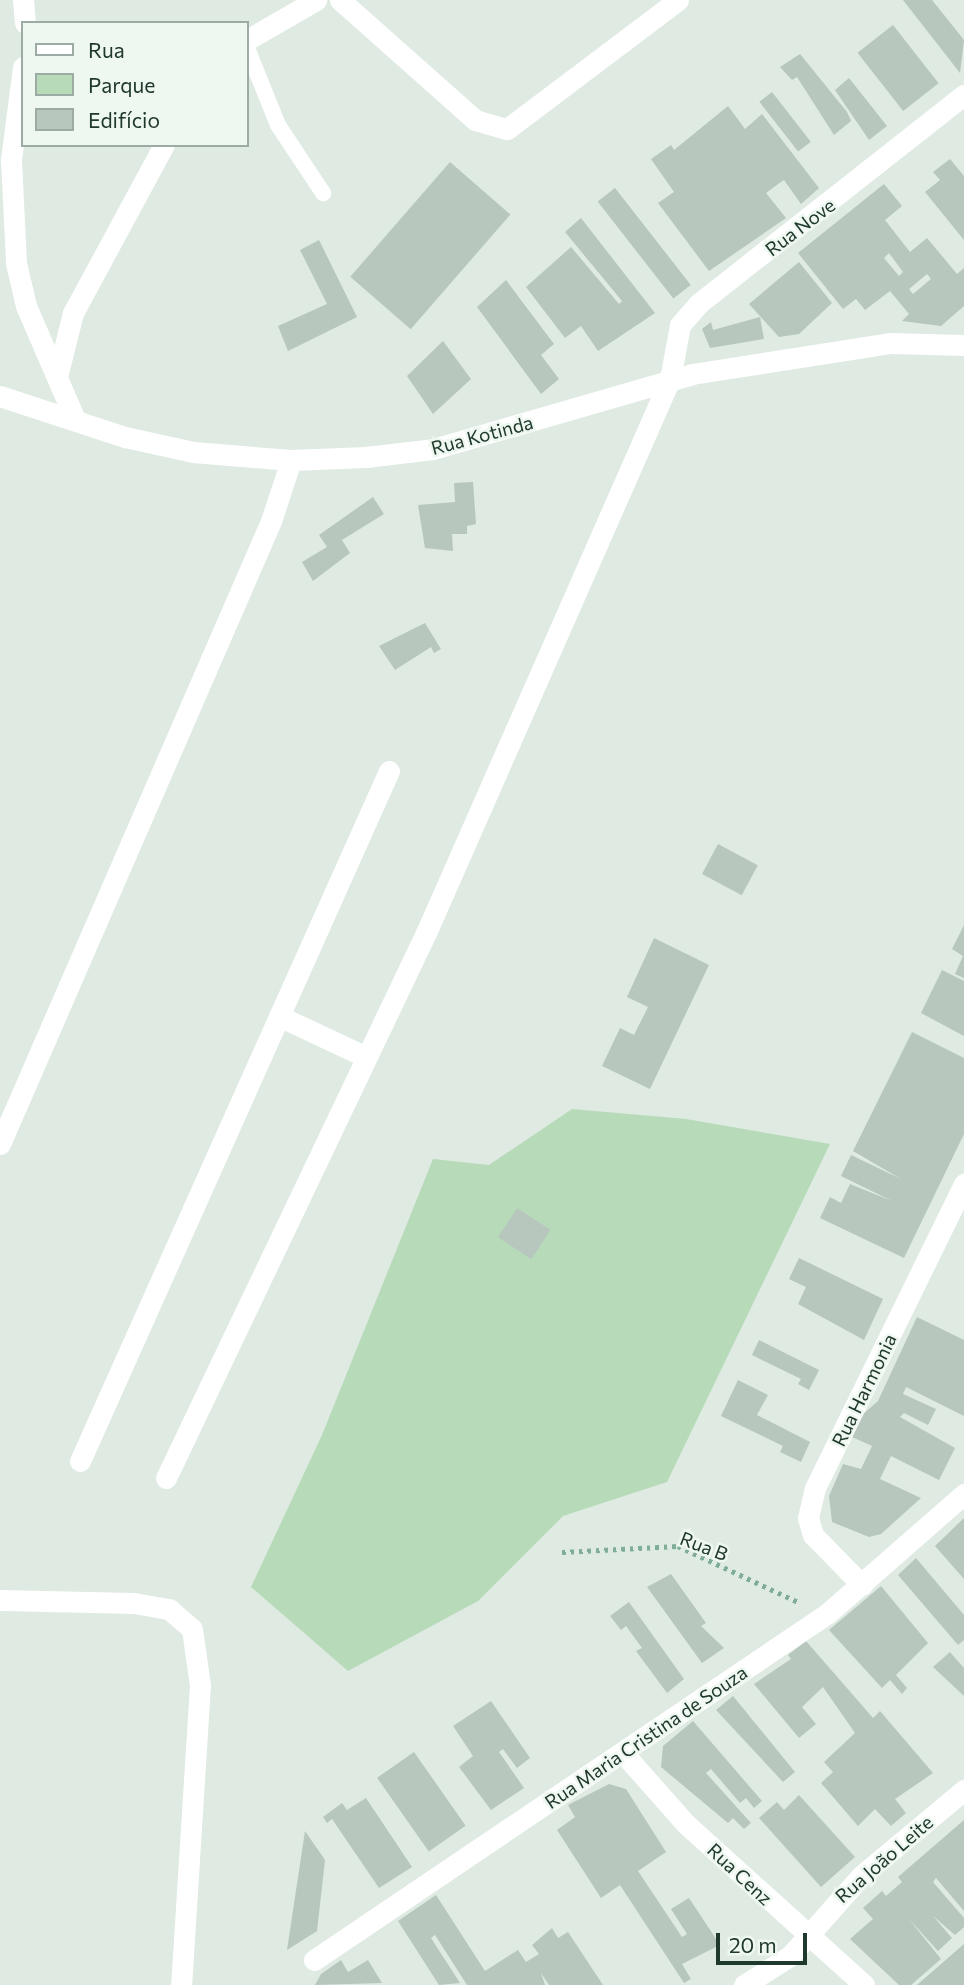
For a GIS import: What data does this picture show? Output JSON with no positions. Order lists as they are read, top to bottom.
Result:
{
  "streets": {
    "street": [
      "Rua Nove",
      "Rua Kotinda",
      "Rua Harmonia",
      "Rua Maria Cristina de Souza",
      "Rua João Leite",
      "Rua Cenz"
    ],
    "path": ["Rua B"]
  },
  "crossings": [
    ["Rua Nove", "Rua Kotinda"],
    ["Rua Harmonia", "Rua Maria Cristina de Souza"],
    ["Rua B", "Rua Maria Cristina de Souza"],
    ["Rua Maria Cristina de Souza", "Rua Cenz"],
    ["Rua João Leite", "Rua Cenz"]
  ],
  "legend": ["Rua", "Parque", "Edifício"],
  "scale_bar": "20 m"
}
